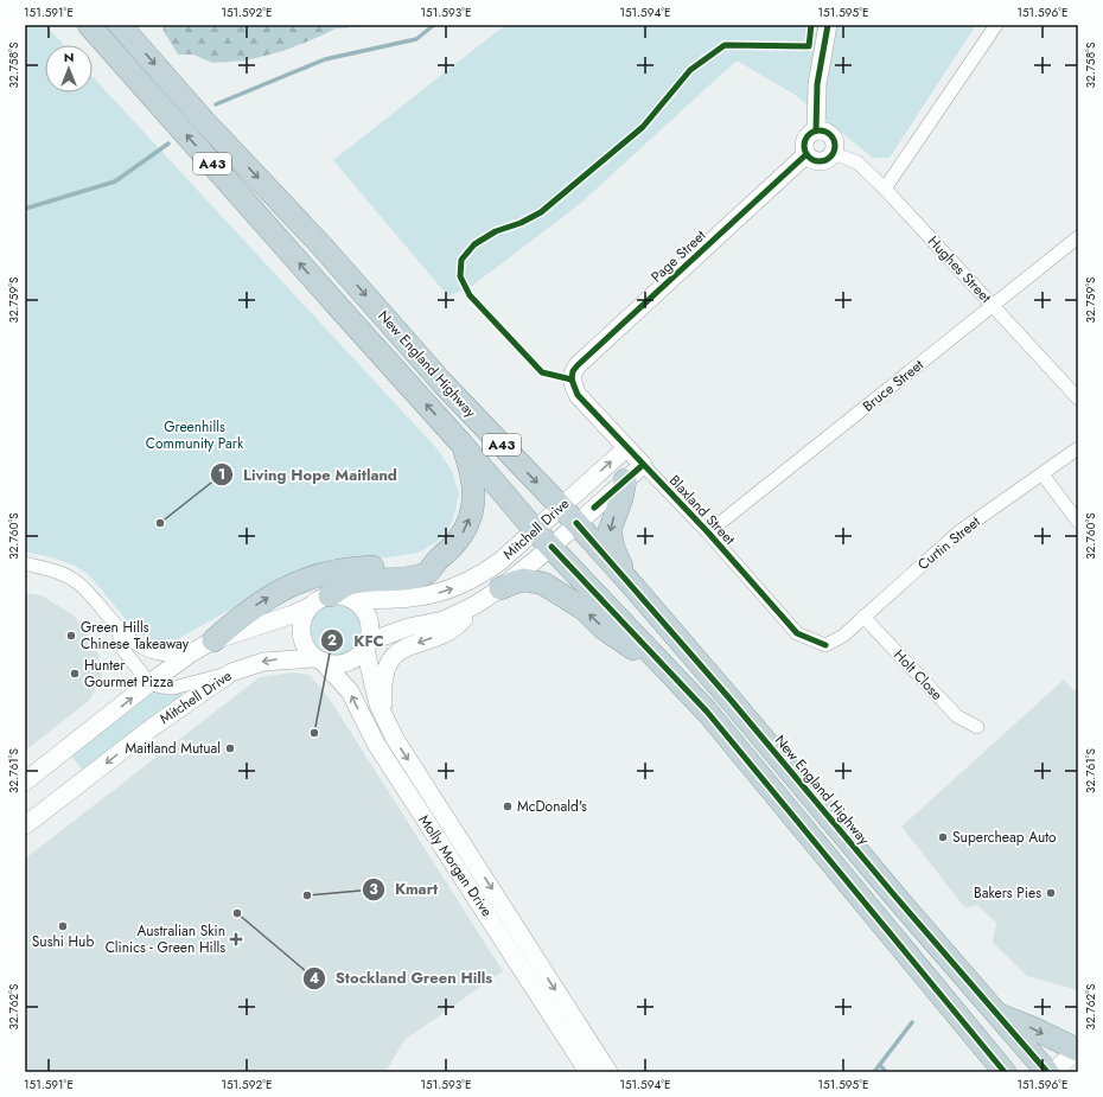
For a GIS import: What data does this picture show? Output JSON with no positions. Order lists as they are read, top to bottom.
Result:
{
  "streets": {
    "highway": ["A43", "New England Highway"],
    "street": [
      "Page Street",
      "Hughes Street",
      "Bruce Street",
      "Blaxland Street",
      "Mitchell Drive",
      "Curtin Street",
      "Holt Close",
      "Molly Morgan Drive"
    ]
  },
  "crossings": [
    ["Page Street", "Hughes Street"],
    ["Page Street", "Blaxland Street"],
    ["Hughes Street", "Bruce Street"],
    ["New England Highway", "Mitchell Drive"],
    ["Bruce Street", "Blaxland Street"],
    ["Blaxland Street", "Mitchell Drive"],
    ["Blaxland Street", "Curtin Street"],
    ["Mitchell Drive", "Molly Morgan Drive"],
    ["Curtin Street", "Holt Close"]
  ],
  "parks": ["Greenhills Community Park"],
  "places": {
    "other": [
      "Living Hope Maitland",
      "Green Hills Chinese Takeaway",
      "Hunter Gourmet Pizza",
      "KFC",
      "Maitland Mutual",
      "McDonald's",
      "Supercheap Auto",
      "Bakers Pies",
      "Kmart",
      "Stockland Green Hills",
      "Sushi Hub"
    ],
    "health": ["Australian Skin Clinics - Green Hills"]
  },
  "north": "top",
  "coordinates": [
    "151.591°E",
    "151.592°E",
    "151.593°E",
    "151.594°E",
    "151.595°E",
    "151.596°E",
    "32.758°S",
    "32.759°S",
    "32.760°S",
    "32.761°S",
    "32.762°S"
  ]
}
